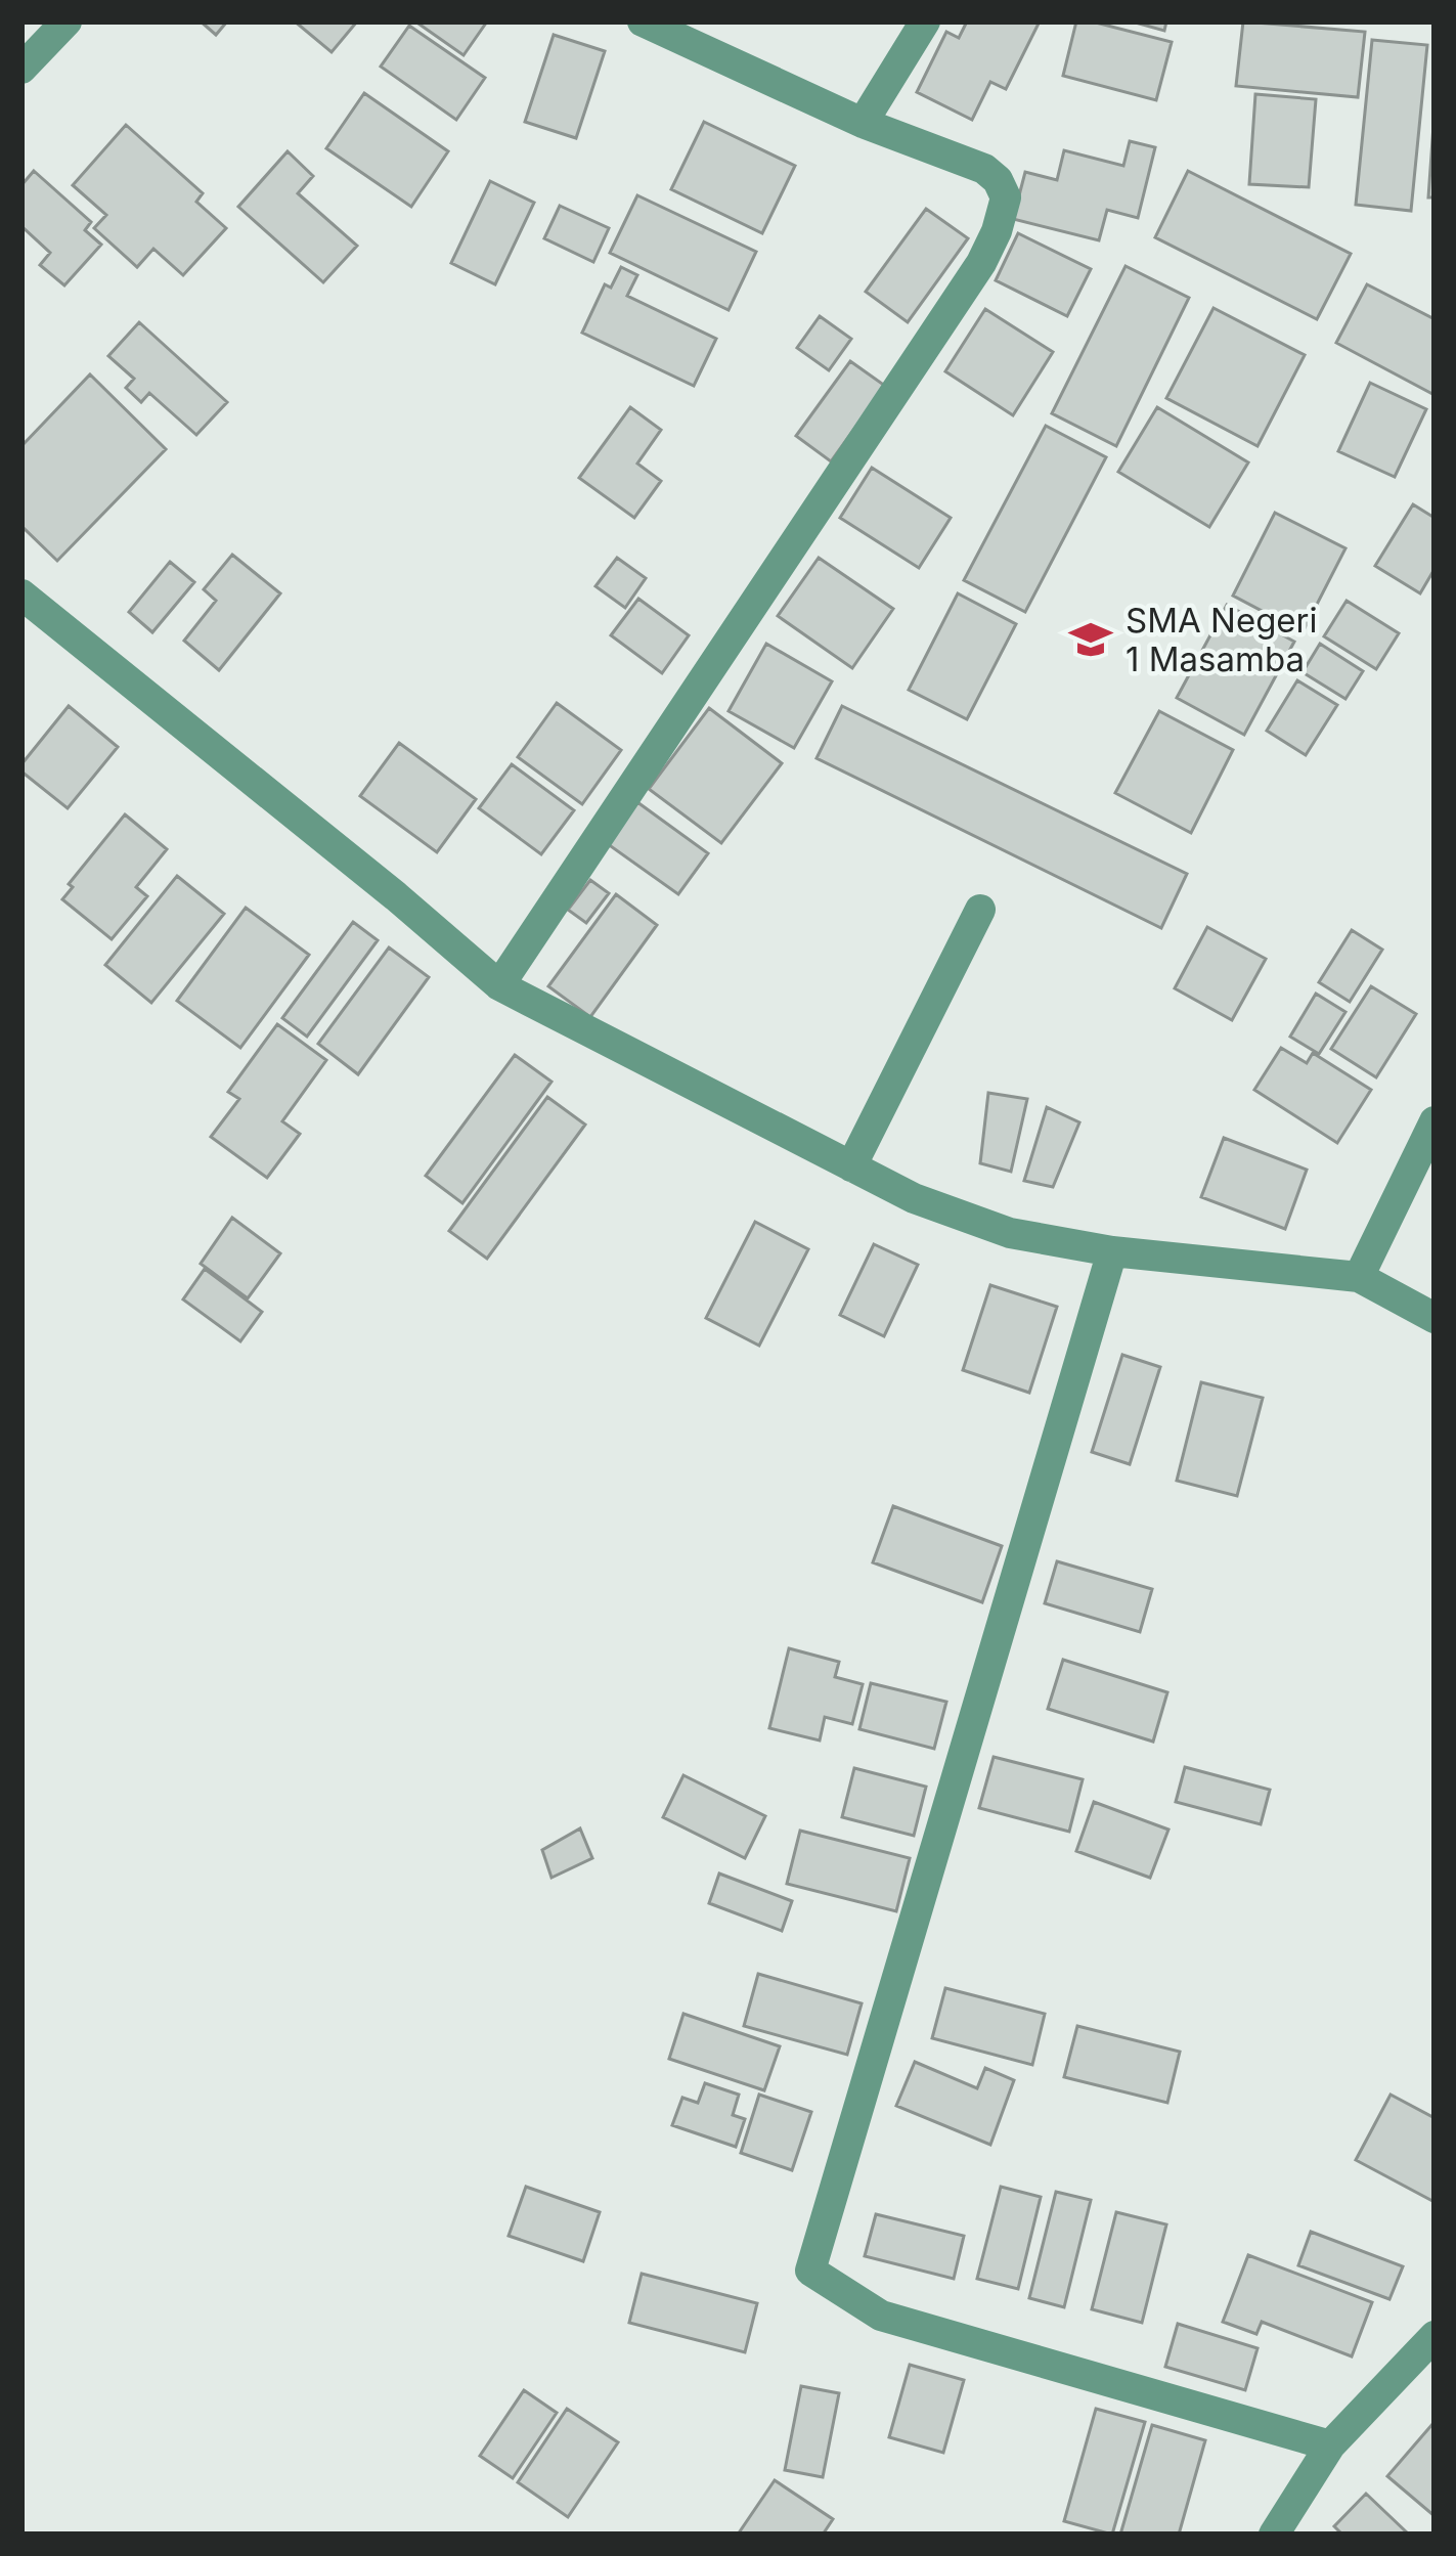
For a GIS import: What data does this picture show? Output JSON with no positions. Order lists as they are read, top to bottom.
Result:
{
  "places": {
    "school or university": ["SMA Negeri 1 Masamba"]
  }
}
